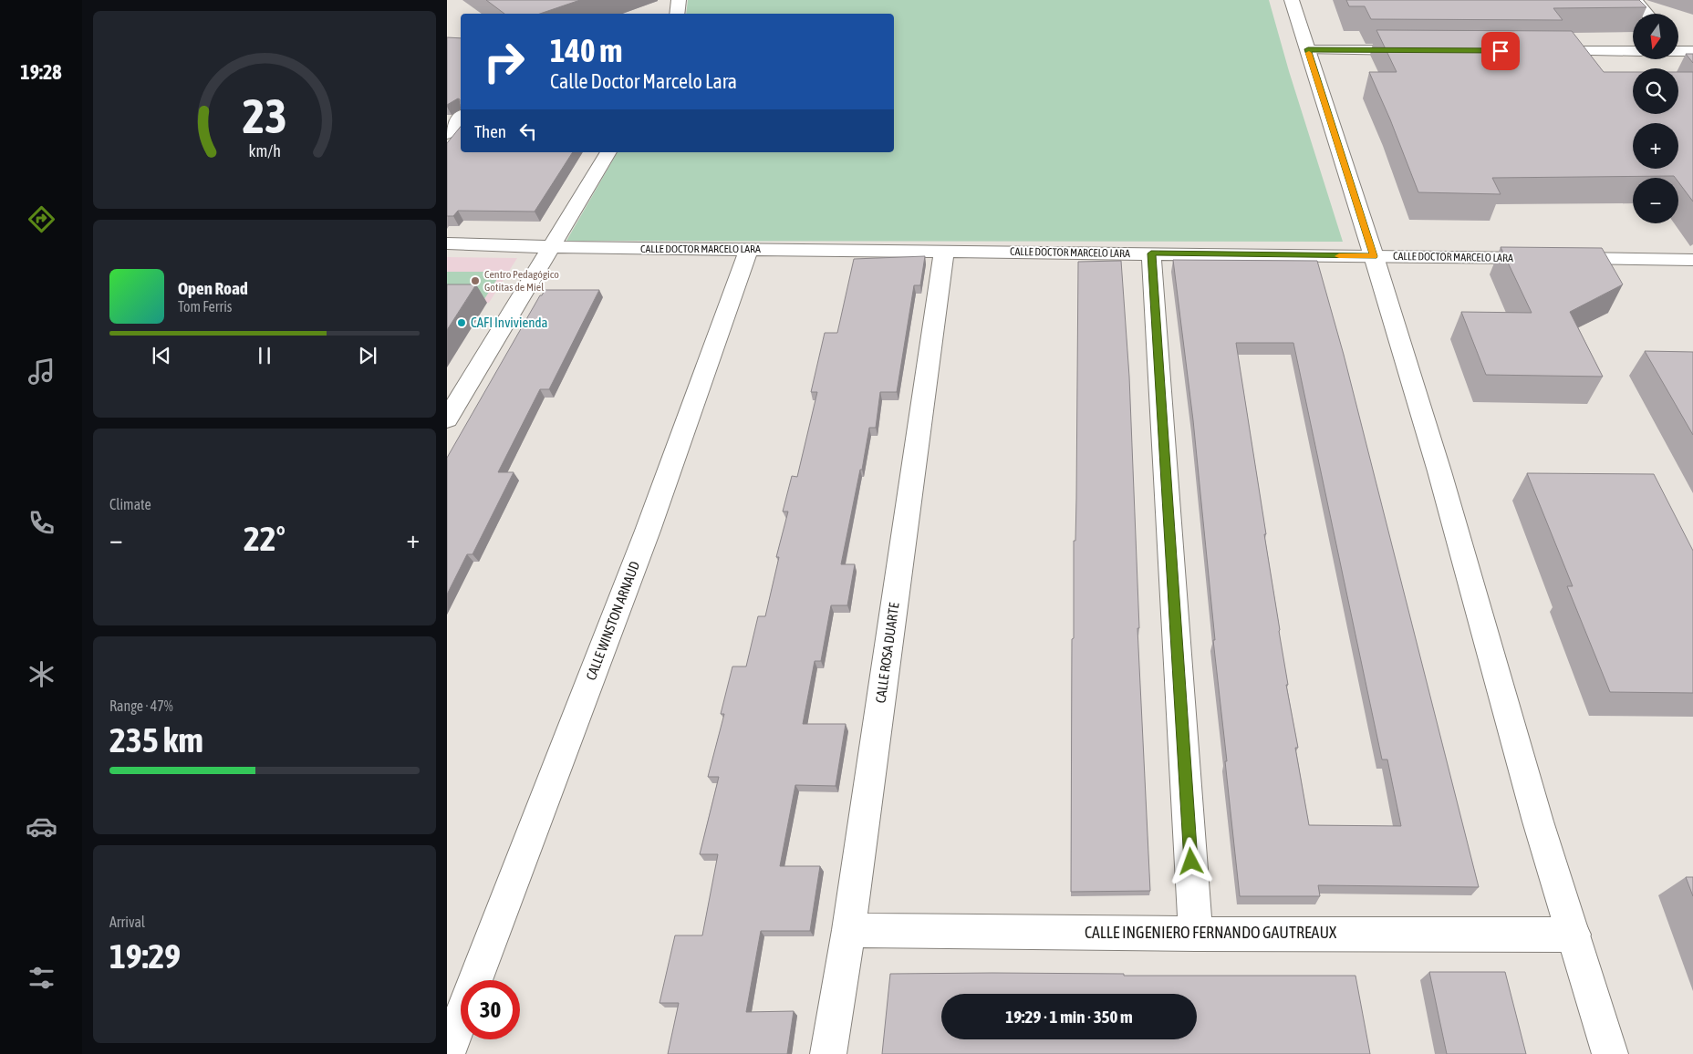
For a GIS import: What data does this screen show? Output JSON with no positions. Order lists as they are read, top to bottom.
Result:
{
  "streets": {
    "street": [
      "CALLE DOCTOR MARCELO LARA",
      "CALLE WINSTON ARNAUD",
      "CALLE ROSA DUARTE",
      "CALLE INGENIERO FERNANDO GAUTREAUX"
    ]
  },
  "crossings": [
    ["CALLE DOCTOR MARCELO LARA", "CALLE WINSTON ARNAUD"],
    ["CALLE DOCTOR MARCELO LARA", "CALLE ROSA DUARTE"],
    ["CALLE ROSA DUARTE", "CALLE INGENIERO FERNANDO GAUTREAUX"]
  ],
  "places": ["Centro Pedagógico Gotitas de Miel", "CAFI Invivienda"],
  "north": "bottom",
  "page": {
    "tabs": "19:28",
    "map_buttons": ["+", "−"],
    "turn": ["140 m", "Calle Doctor Marcelo Lara"],
    "then": "Then",
    "song": ["Open Road", "Tom Ferris"],
    "tile": [
      "Climate",
      ["Range · 47%", "235 km"],
      ["Arrival", "19:29"]
    ],
    "heat": ["−", "22°", "+"],
    "limit": "30",
    "trip": "19:29 · 1 min · 350 m",
    "gauge": ["23", "km/h"]
  }
}
